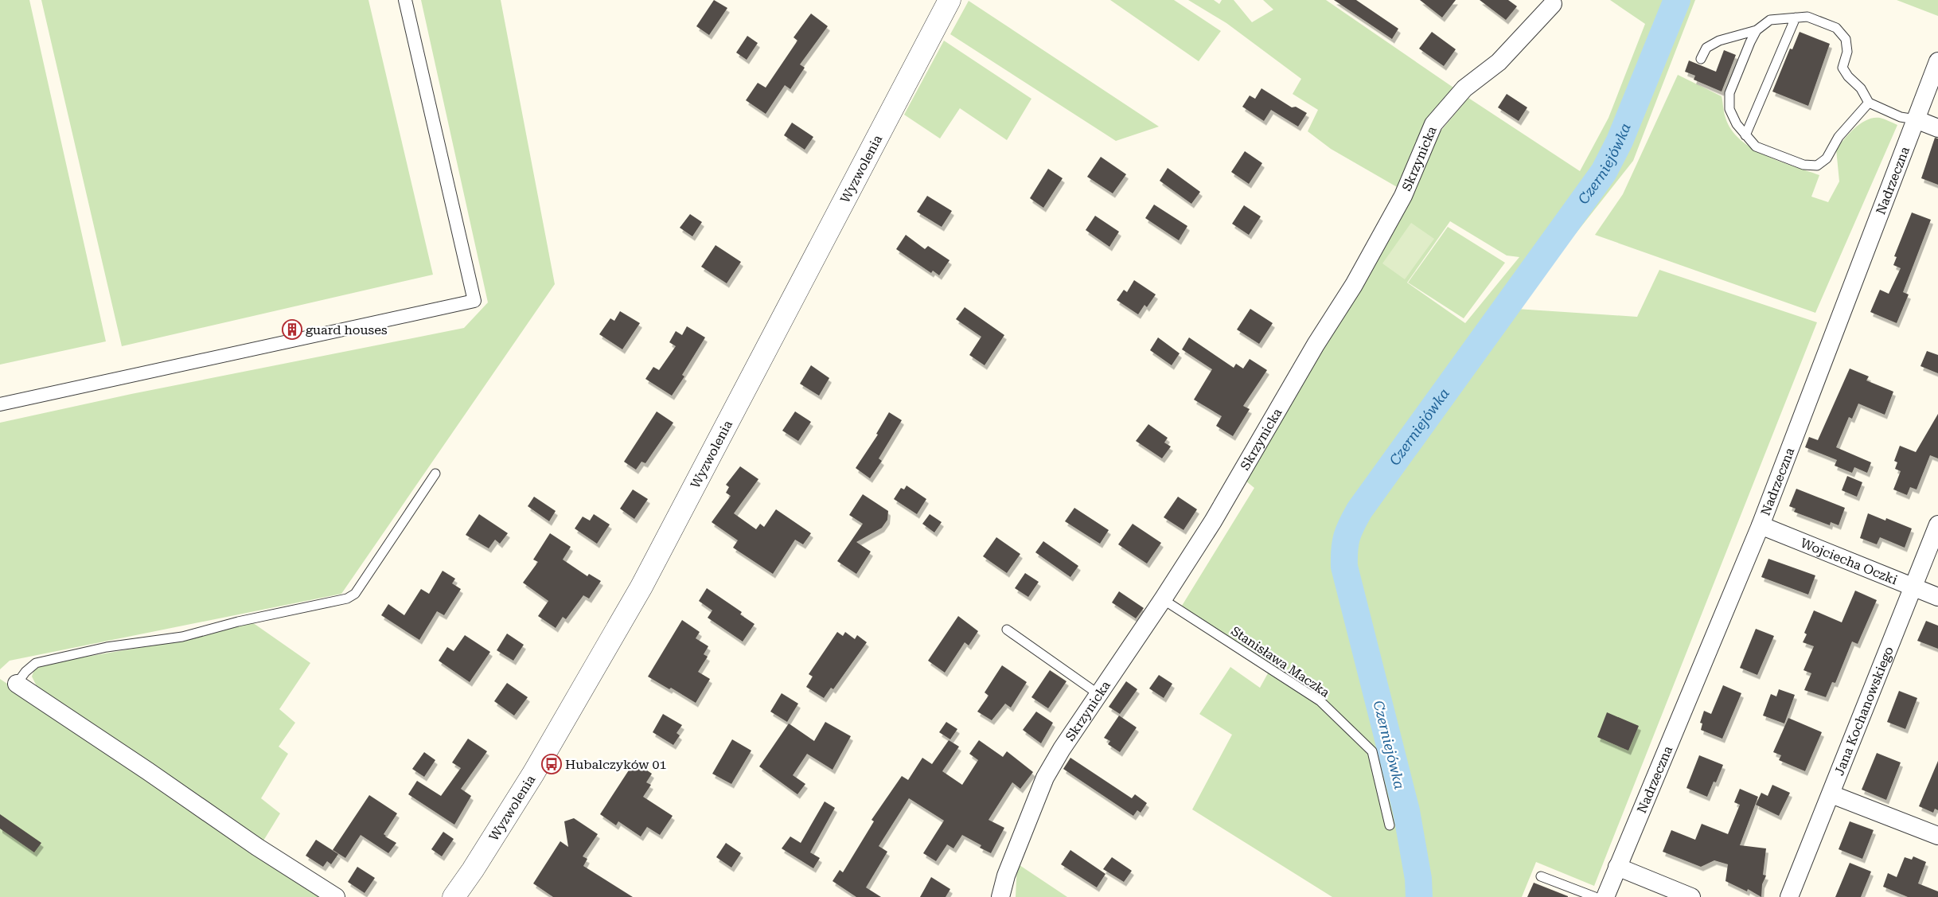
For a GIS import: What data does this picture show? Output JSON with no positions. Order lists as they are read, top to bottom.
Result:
{
  "streets": {
    "street": [
      "Skrzynicka",
      "Wyzwolenia",
      "Nadrzeczna",
      "Wojciecha Oczki",
      "Jana Kochanowskiego"
    ],
    "lane": ["Stanisława Maczka"]
  },
  "crossings": [
    ["Skrzynicka", "Stanisława Maczka"],
    ["Nadrzeczna", "Wojciecha Oczki"],
    ["Wojciecha Oczki", "Jana Kochanowskiego"]
  ],
  "water": ["Czerniejówka"],
  "places": {
    "building": ["guard houses"],
    "bus stop": ["Hubalczyków 01"]
  }
}
